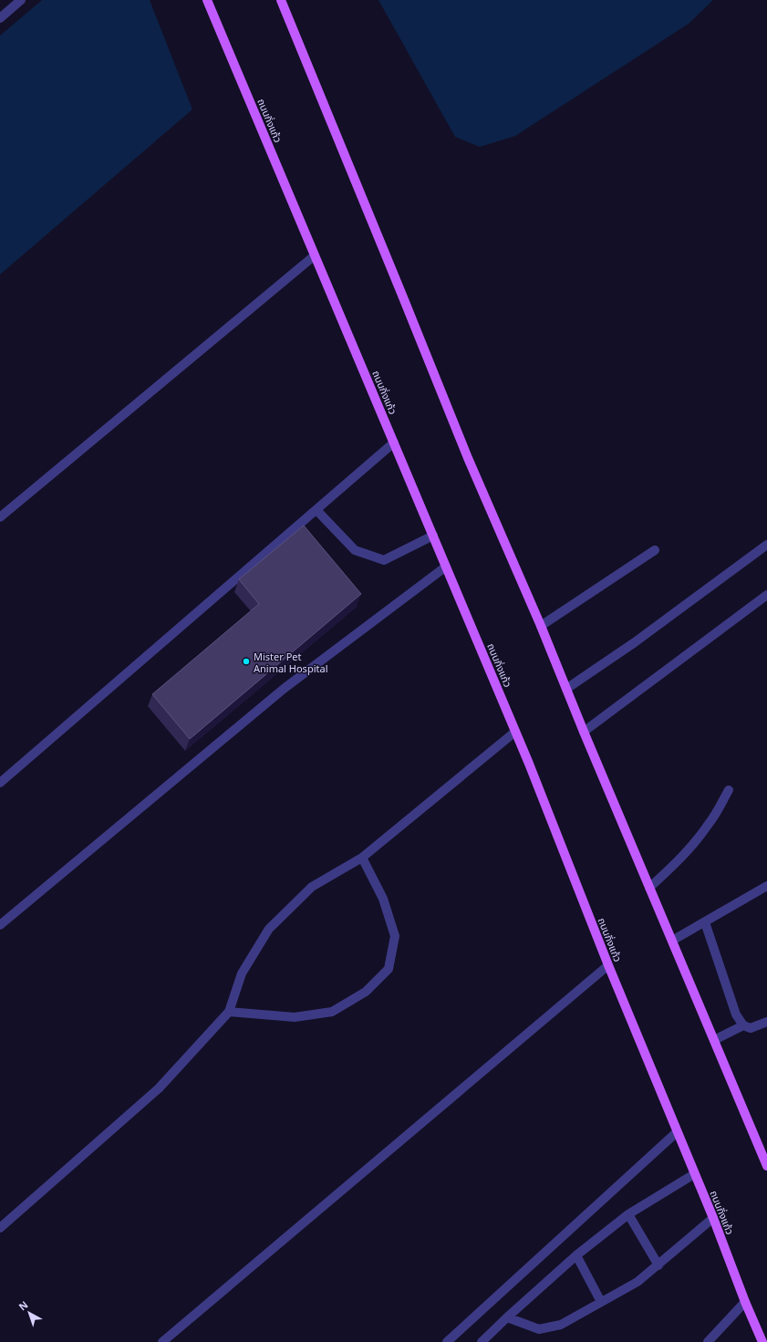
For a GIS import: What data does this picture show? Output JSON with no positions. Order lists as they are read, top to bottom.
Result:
{
  "streets": {
    "main road": ["ถนนกิ่งแก้ว"]
  },
  "places": ["Mister Pet Animal Hospital"],
  "north": "top left"
}
